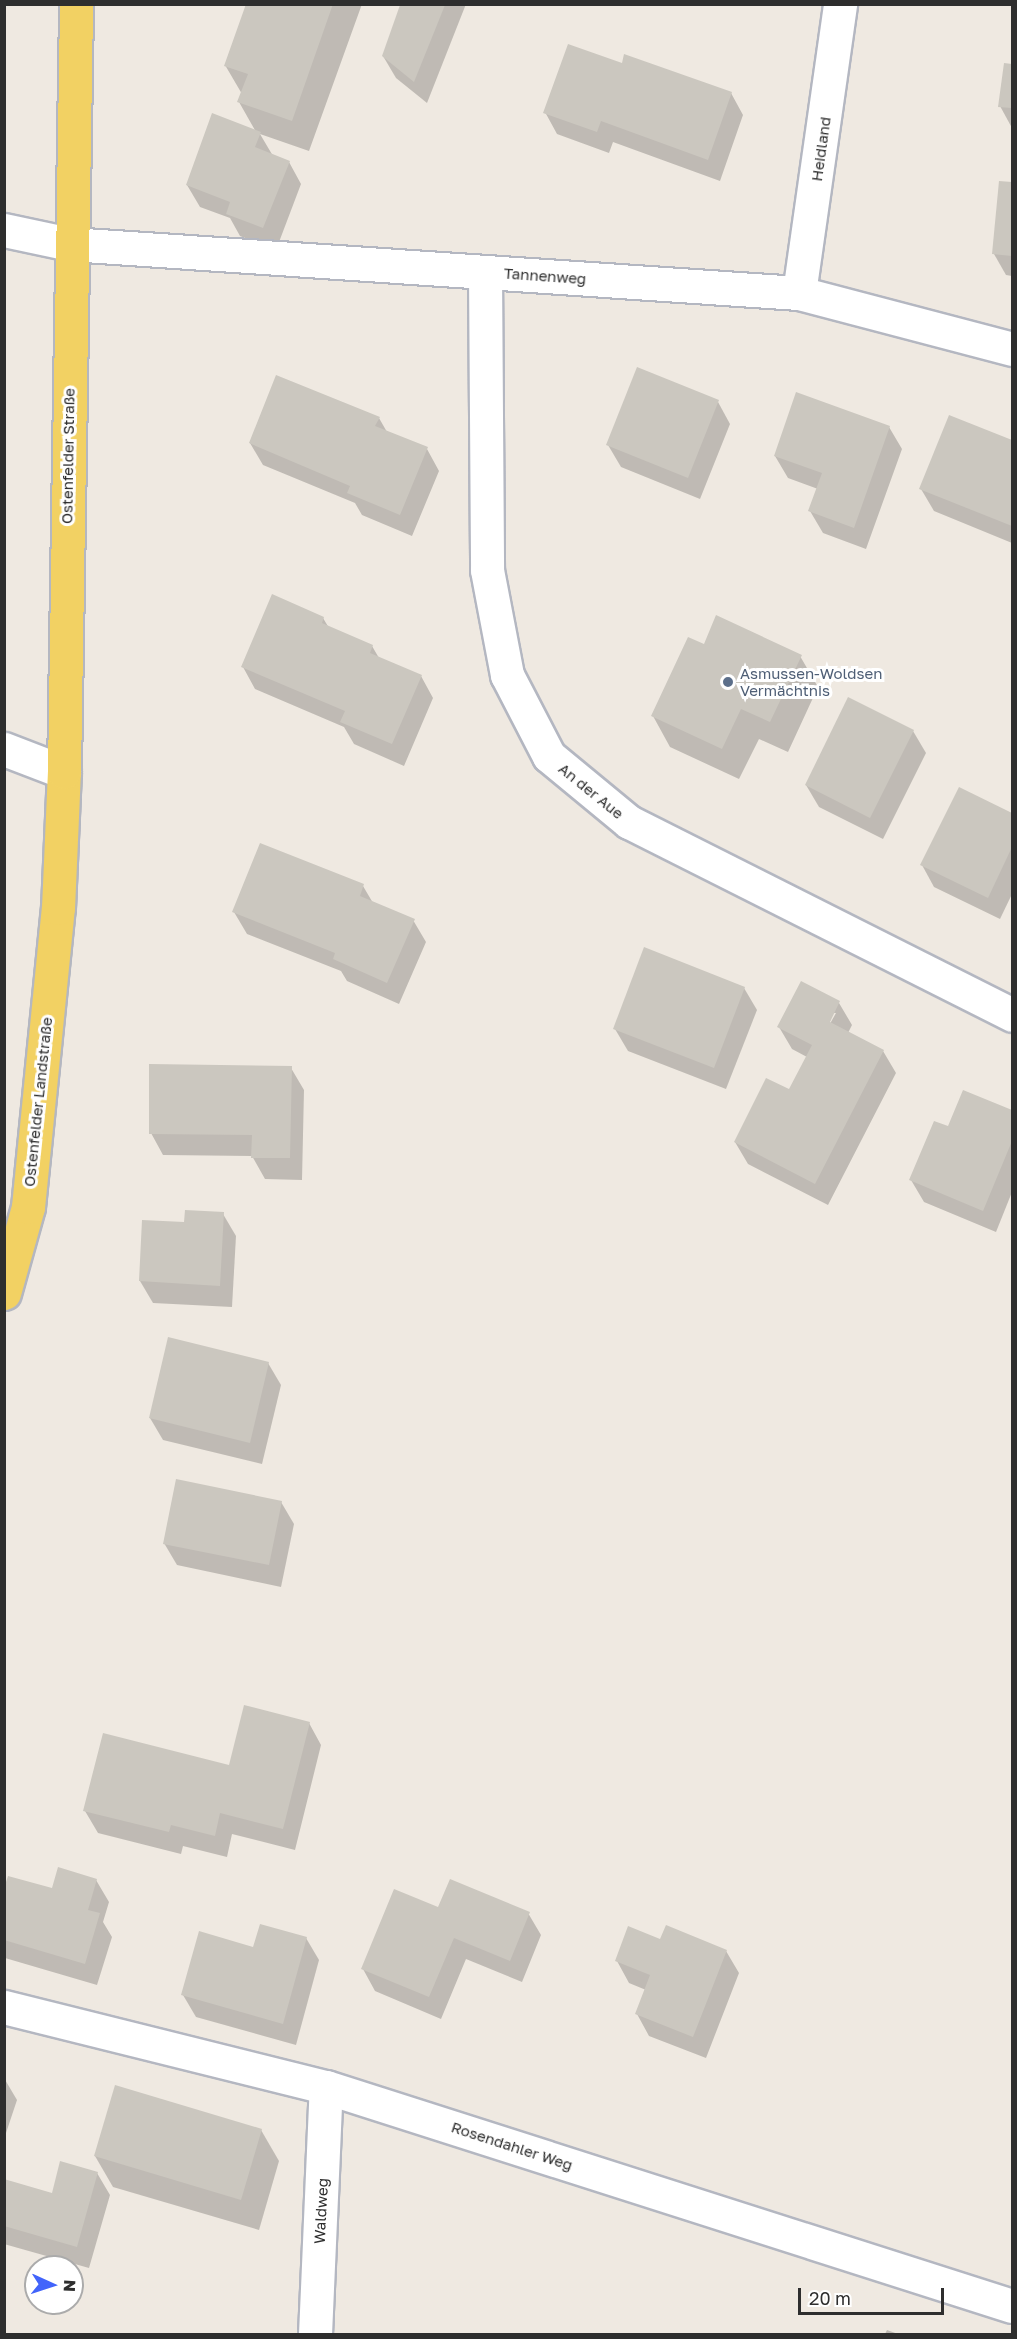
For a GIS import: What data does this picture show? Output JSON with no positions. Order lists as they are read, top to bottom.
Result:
{
  "streets": {
    "main road": ["Ostenfelder Straße", "Ostenfelder Landstraße"],
    "street": [
      "Heidland",
      "Tannenweg",
      "An der Aue",
      "Rosendahler Weg",
      "Waldweg"
    ]
  },
  "crossings": [
    ["Heidland", "Tannenweg"],
    ["Tannenweg", "Ostenfelder Straße"],
    ["Tannenweg", "An der Aue"],
    ["Ostenfelder Straße", "Ostenfelder Landstraße"],
    ["Rosendahler Weg", "Waldweg"]
  ],
  "places": ["Asmussen-Woldsen Vermächtnis"],
  "scale_bar": "20 m",
  "north": "right"
}
